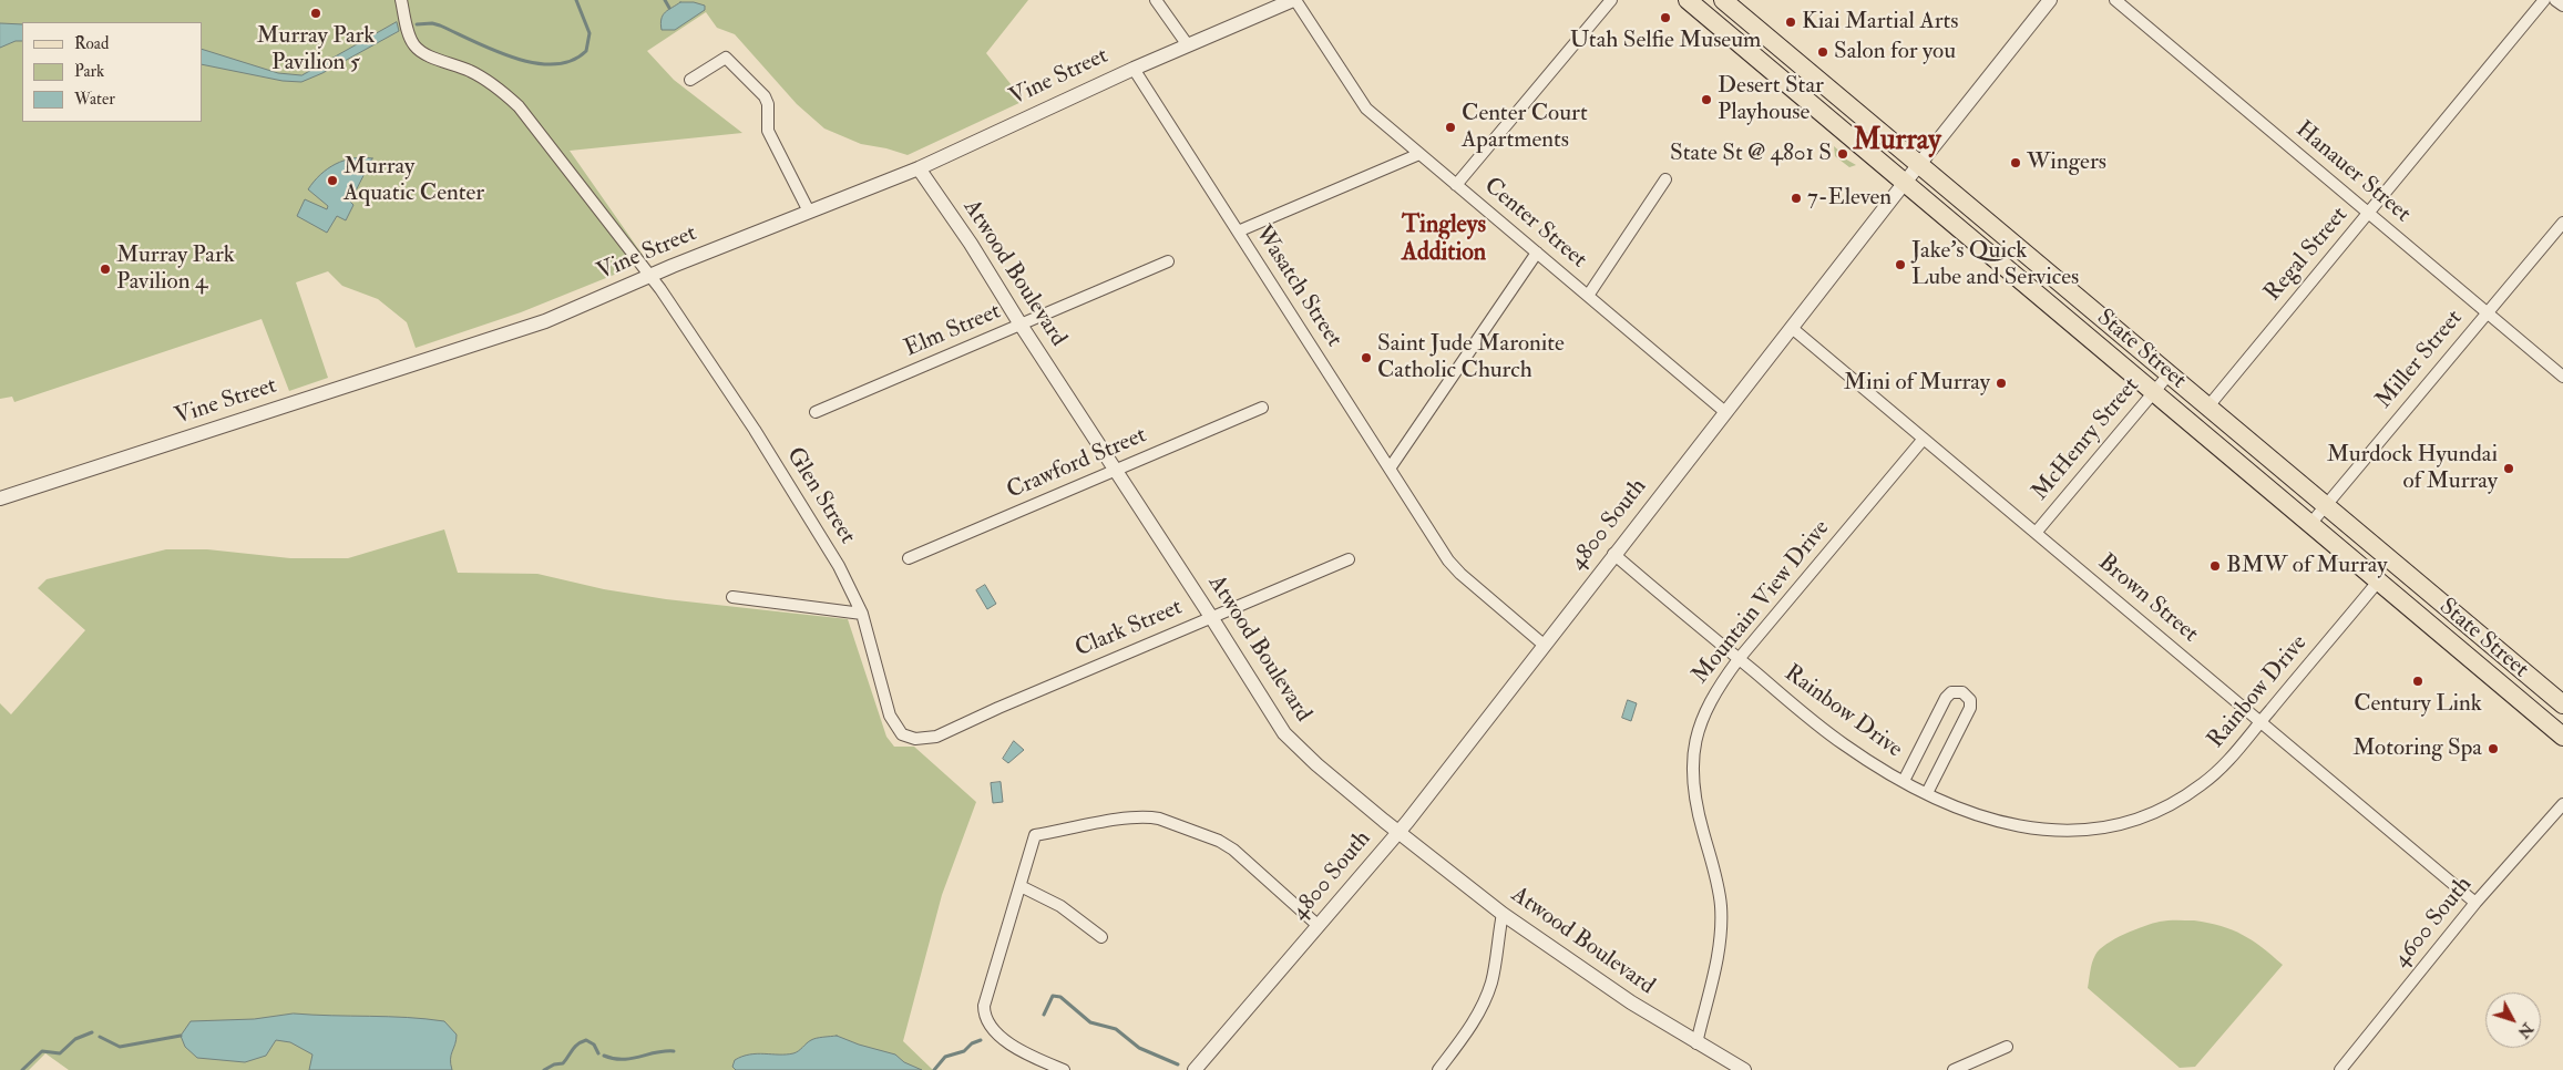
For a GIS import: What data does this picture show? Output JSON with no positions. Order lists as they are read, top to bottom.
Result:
{
  "streets": {
    "main road": ["State Street"],
    "street": [
      "Vine Street",
      "Hanauer Street",
      "Center Street",
      "Regal Street",
      "Atwood Boulevard",
      "Wasatch Street",
      "Elm Street",
      "Miller Street",
      "McHenry Street",
      "Crawford Street",
      "Glen Street",
      "4800 South",
      "Brown Street",
      "Mountain View Drive",
      "Clark Street",
      "Rainbow Drive",
      "4600 South"
    ]
  },
  "crossings": [
    ["Vine Street", "Center Street"],
    ["Vine Street", "Atwood Boulevard"],
    ["Vine Street", "Wasatch Street"],
    ["Vine Street", "Glen Street"],
    ["Hanauer Street", "Regal Street"],
    ["Hanauer Street", "Miller Street"],
    ["Center Street", "4800 South"],
    ["Regal Street", "State Street"],
    ["Atwood Boulevard", "Elm Street"],
    ["Atwood Boulevard", "Crawford Street"],
    ["Atwood Boulevard", "4800 South"],
    ["Atwood Boulevard", "Mountain View Drive"],
    ["Atwood Boulevard", "Clark Street"],
    ["Wasatch Street", "4800 South"],
    ["State Street", "Miller Street"],
    ["State Street", "McHenry Street"],
    ["State Street", "4800 South"],
    ["State Street", "Rainbow Drive"],
    ["McHenry Street", "Brown Street"],
    ["Glen Street", "Clark Street"],
    ["4800 South", "Brown Street"],
    ["4800 South", "Rainbow Drive"],
    ["Brown Street", "Mountain View Drive"],
    ["Brown Street", "Rainbow Drive"],
    ["Brown Street", "4600 South"],
    ["Mountain View Drive", "Rainbow Drive"]
  ],
  "districts": ["Murray", "Tingleys Addition"],
  "places": [
    "Murray Park Pavilion 5",
    "Utah Selfie Museum",
    "Kiai Martial Arts",
    "Salon for you",
    "Desert Star Playhouse",
    "Center Court Apartments",
    "State St @ 4801 S",
    "Wingers",
    "Murray Aquatic Center",
    "7-Eleven",
    "Jake's Quick Lube and Services",
    "Murray Park Pavilion 4",
    "Saint Jude Maronite Catholic Church",
    "Mini of Murray",
    "Murdock Hyundai of Murray",
    "BMW of Murray",
    "Century Link",
    "Motoring Spa"
  ],
  "legend": ["Road", "Park", "Water"],
  "north": "bottom right"
}
